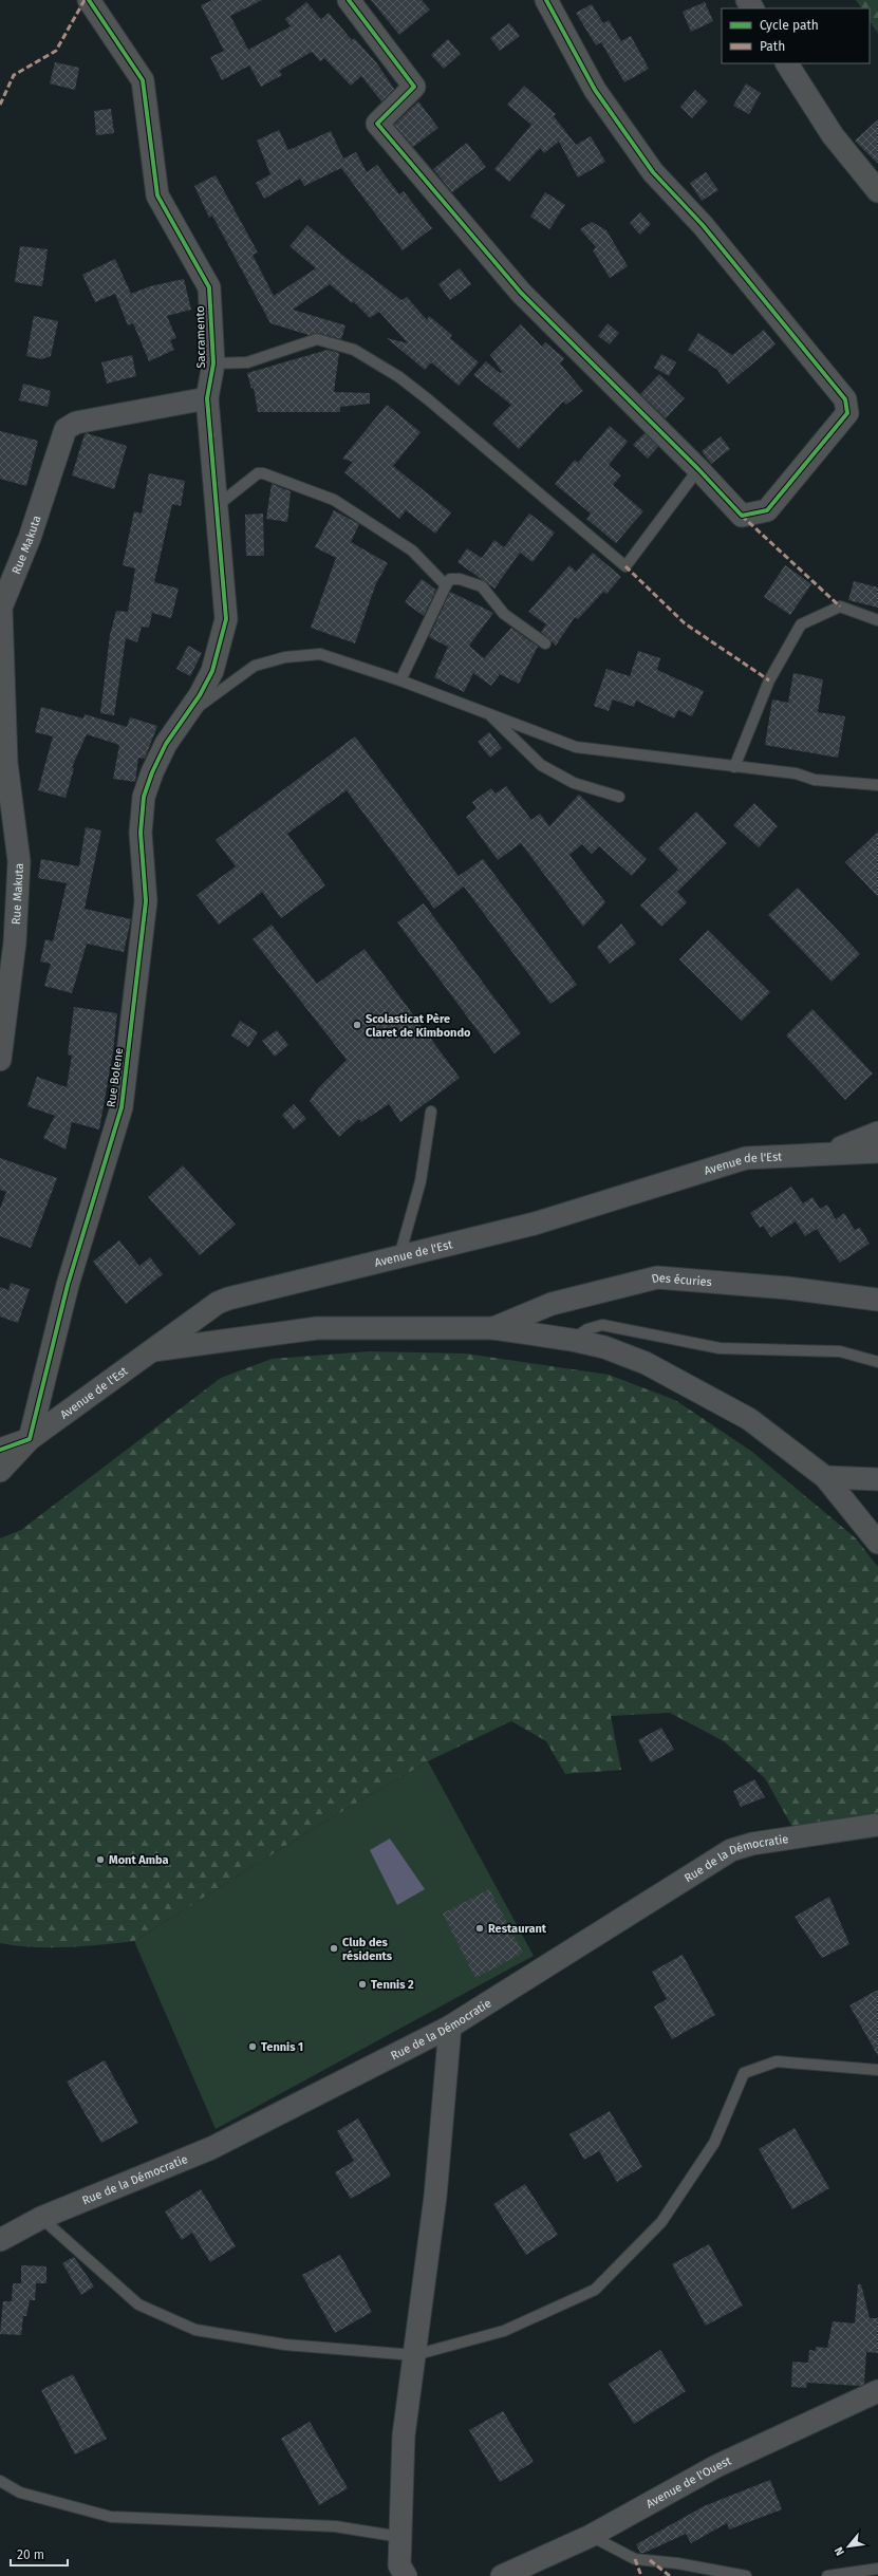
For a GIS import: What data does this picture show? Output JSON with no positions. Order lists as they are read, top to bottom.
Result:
{
  "streets": {
    "street": [
      "Sacramento",
      "Rue Makuta",
      "Rue Bolene",
      "Avenue de l'Est",
      "Des écuries",
      "Rue de la Démocratie",
      "Avenue de l'Ouest"
    ]
  },
  "crossings": [
    ["Sacramento", "Rue Makuta"],
    ["Sacramento", "Rue Bolene"],
    ["Rue Bolene", "Avenue de l'Est"]
  ],
  "places": [
    "Scolasticat Père Claret de Kimbondo",
    "Mont Amba",
    "Restaurant",
    "Club des résidents",
    "Tennis 2",
    "Tennis 1"
  ],
  "legend": ["Cycle path", "Path"],
  "scale_bar": "20 m",
  "north": "bottom left"
}
